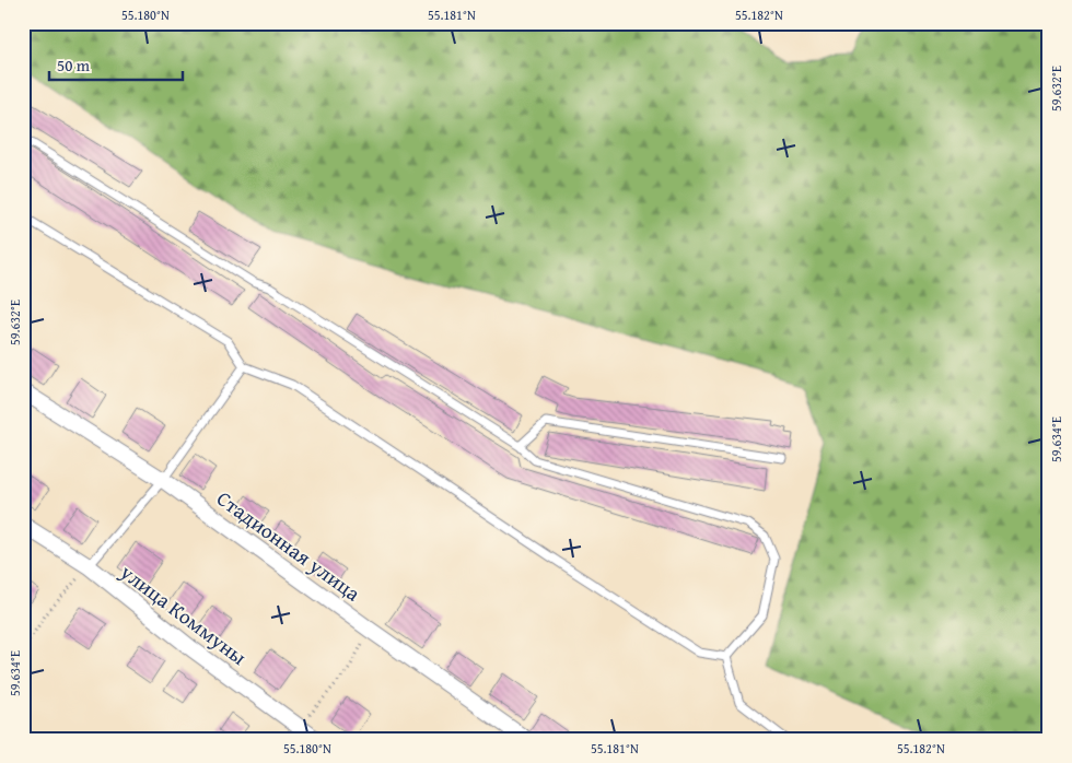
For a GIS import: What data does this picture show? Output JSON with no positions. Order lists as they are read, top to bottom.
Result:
{
  "streets": {
    "street": ["Стадионная улица", "улица Коммуны"]
  },
  "scale_bar": "50 m",
  "coordinates": [
    "55.180°N",
    "55.181°N",
    "55.182°N",
    "59.632°E",
    "59.634°E"
  ]
}
